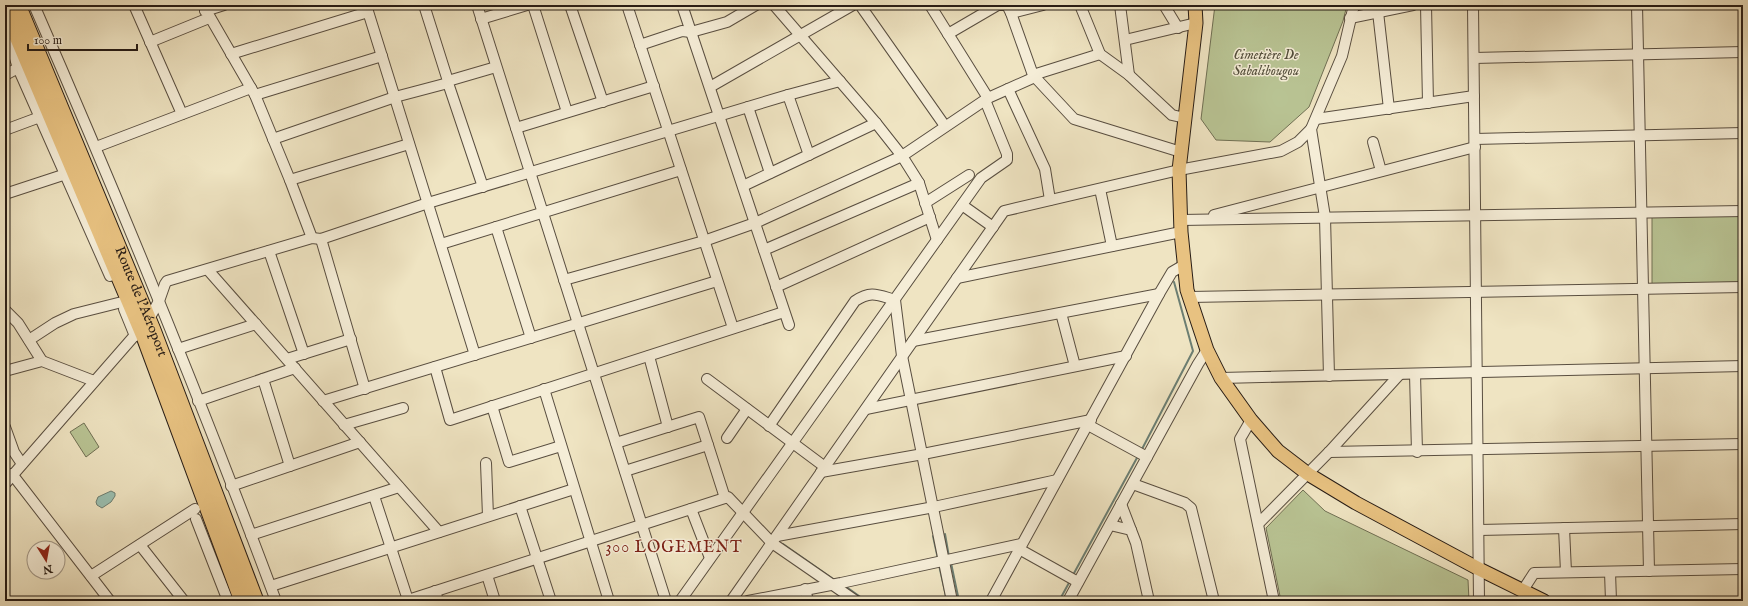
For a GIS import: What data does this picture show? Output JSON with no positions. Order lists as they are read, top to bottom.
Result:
{
  "streets": {
    "highway": ["Route de l'Aéroport"]
  },
  "districts": ["300 LOGEMENT"],
  "parks": ["Cimetière De Sabalibougou"],
  "scale_bar": "100 m",
  "north": "bottom"
}
